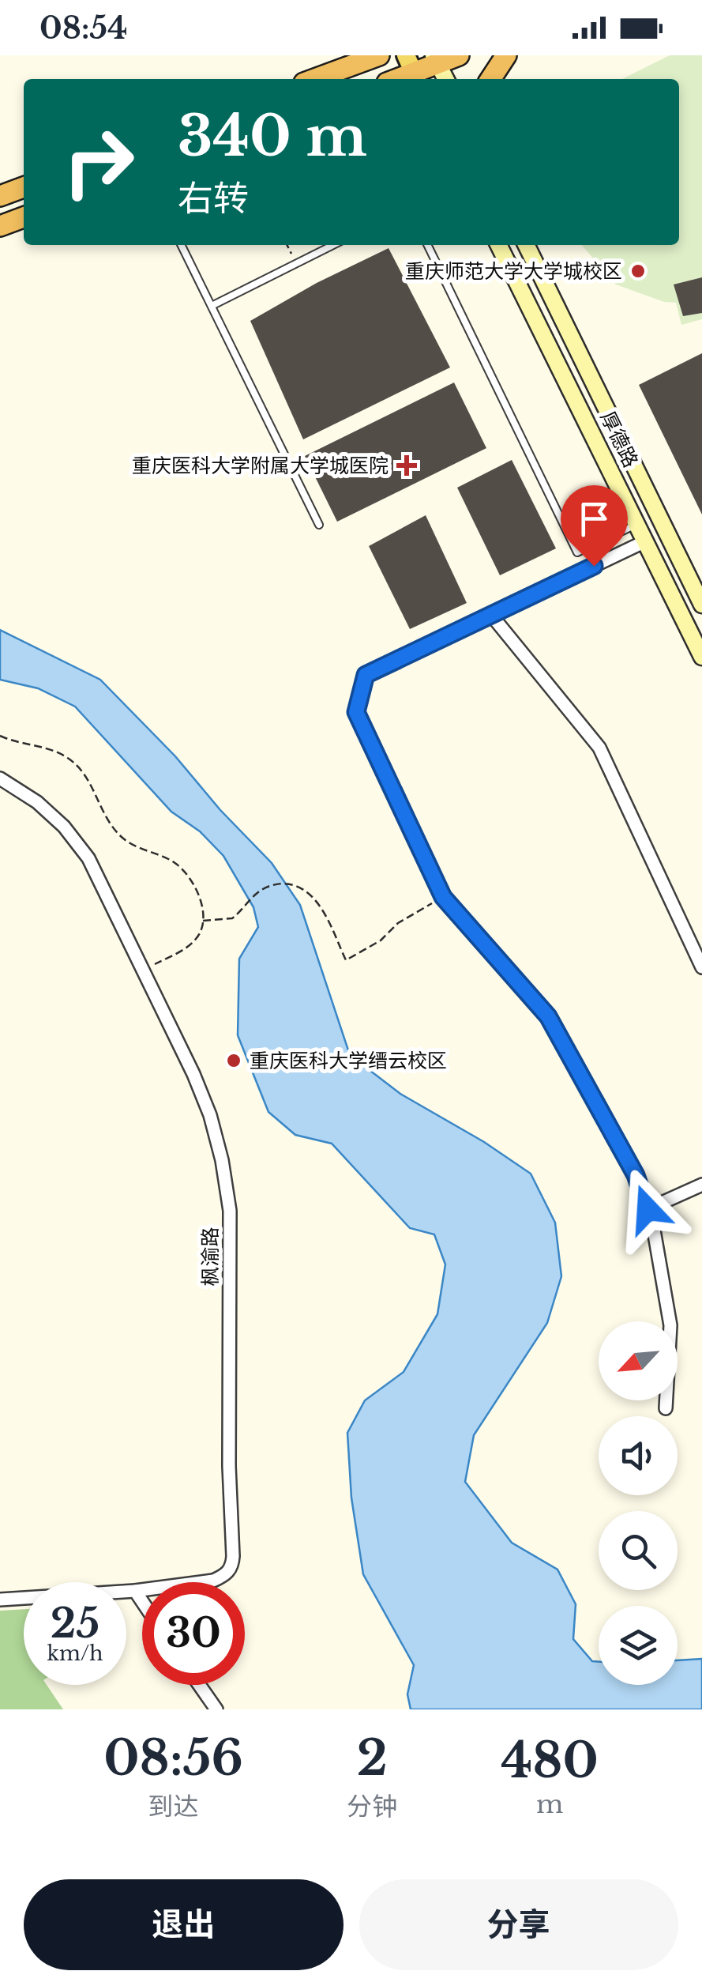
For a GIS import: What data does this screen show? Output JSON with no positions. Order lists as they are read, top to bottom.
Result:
{
  "streets": {
    "main road": ["厚德路"],
    "street": ["枫渝路"]
  },
  "places": {
    "other": ["重庆师范大学大学城校区", "重庆医科大学缙云校区"],
    "health": ["重庆医科大学附属大学城医院"]
  },
  "north": "bottom left",
  "page": {
    "status": "08:54",
    "turn": ["340 m", "右转"],
    "speed": "25 km/h",
    "limit": "30",
    "eta": [
      "08:56",
      "到达",
      "2",
      "分钟",
      "480",
      "m"
    ],
    "buttons": ["退出", "分享"]
  }
}
